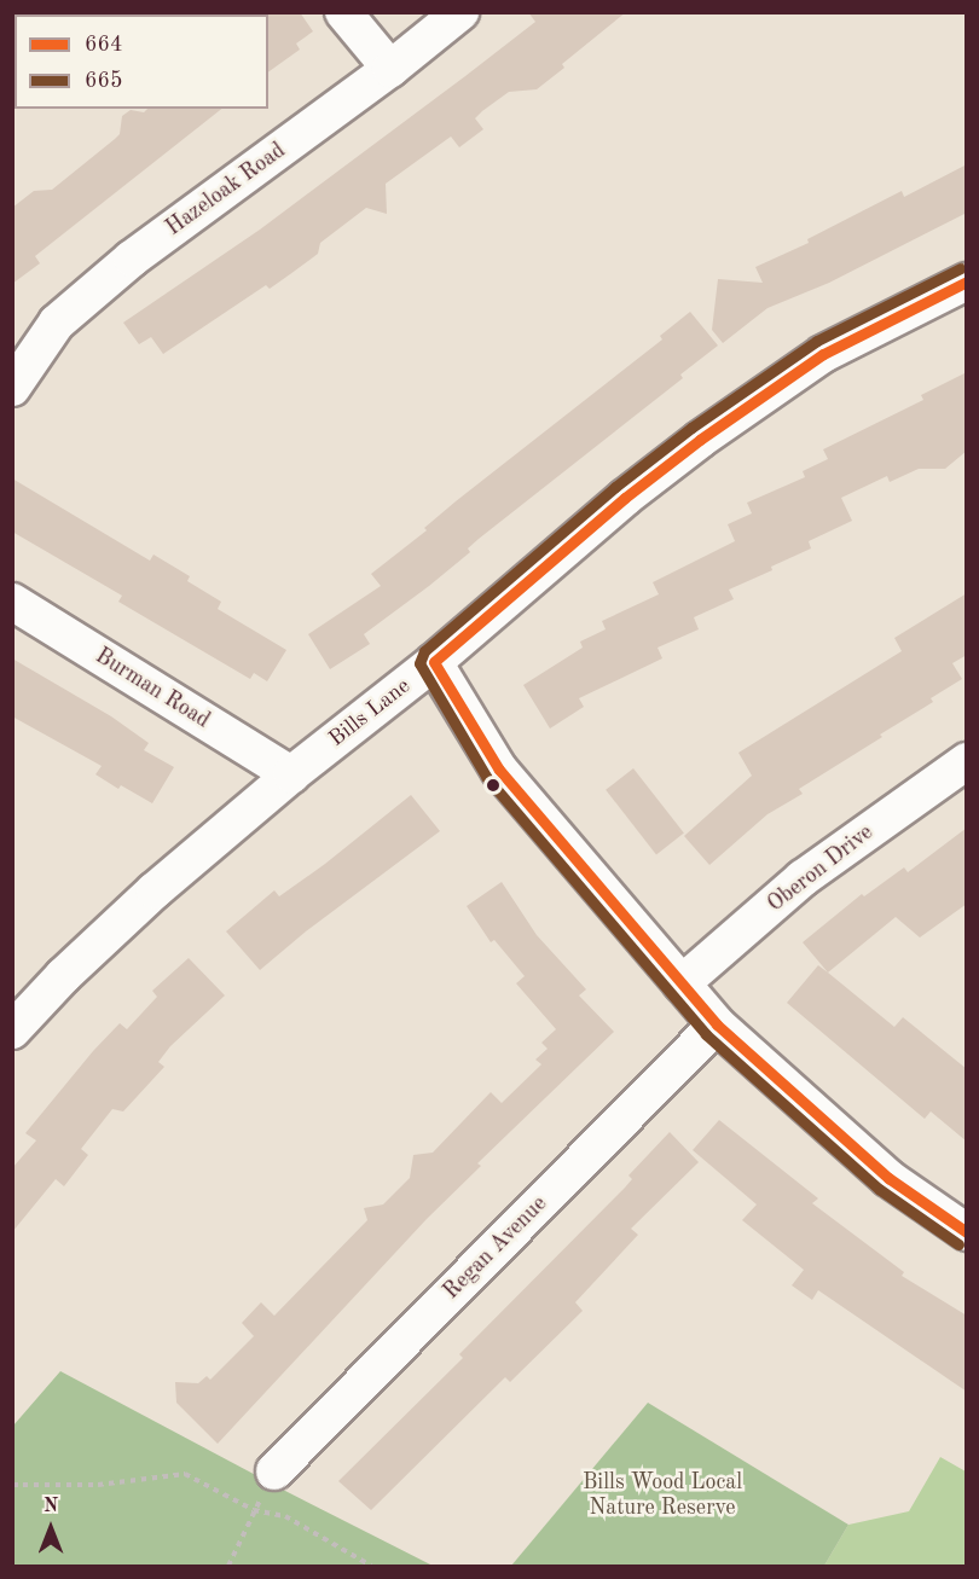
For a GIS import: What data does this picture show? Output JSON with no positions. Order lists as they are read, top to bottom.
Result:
{
  "streets": {
    "street": [
      "Hazeloak Road",
      "Burman Road",
      "Bills Lane",
      "Oberon Drive",
      "Regan Avenue"
    ]
  },
  "crossings": [
    ["Burman Road", "Bills Lane"]
  ],
  "parks": ["Bills Wood Local Nature Reserve"],
  "lines": ["transit line 665", "transit line 664"],
  "legend": ["664", "665"],
  "north": "top"
}
